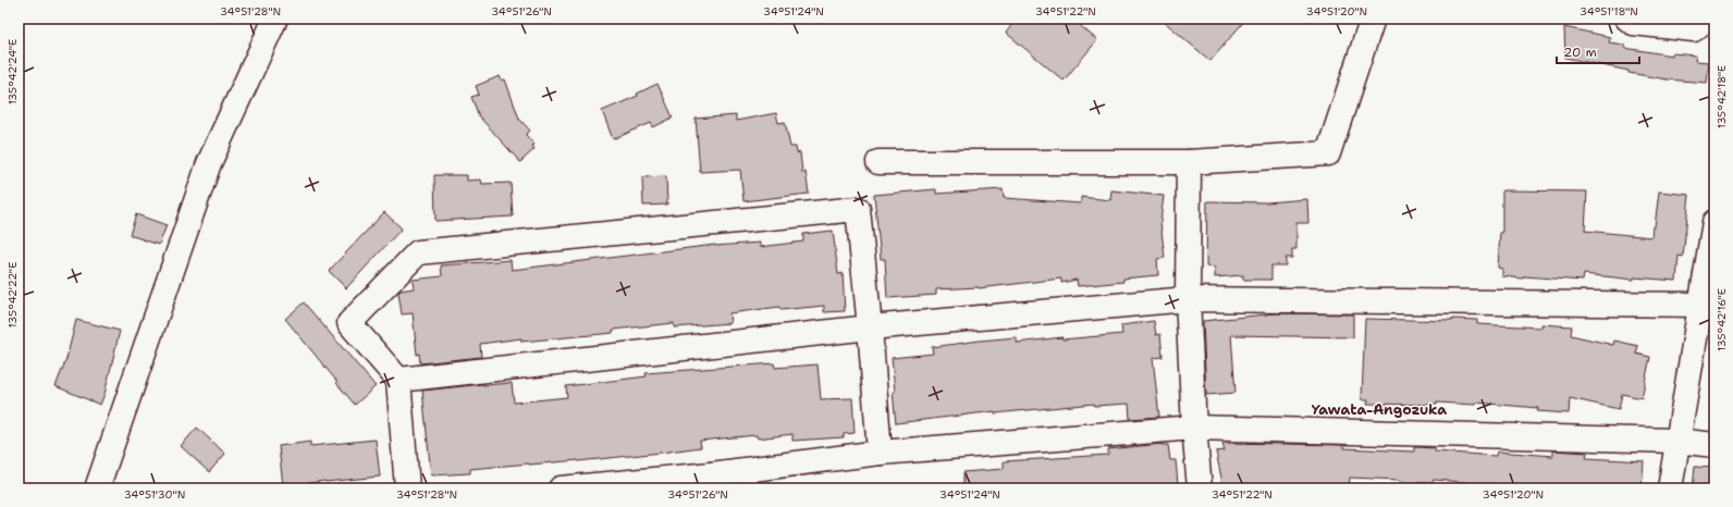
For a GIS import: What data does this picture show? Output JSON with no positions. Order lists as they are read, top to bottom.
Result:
{
  "districts": ["Yawata-Angozuka"],
  "scale_bar": "20 m",
  "coordinates": [
    "34°51'28\"N",
    "34°51'26\"N",
    "34°51'24\"N",
    "34°51'22\"N",
    "34°51'20\"N",
    "34°51'18\"N",
    "135°42'24\"E",
    "135°42'18\"E",
    "135°42'22\"E",
    "135°42'16\"E",
    "34°51'30\"N"
  ]
}
